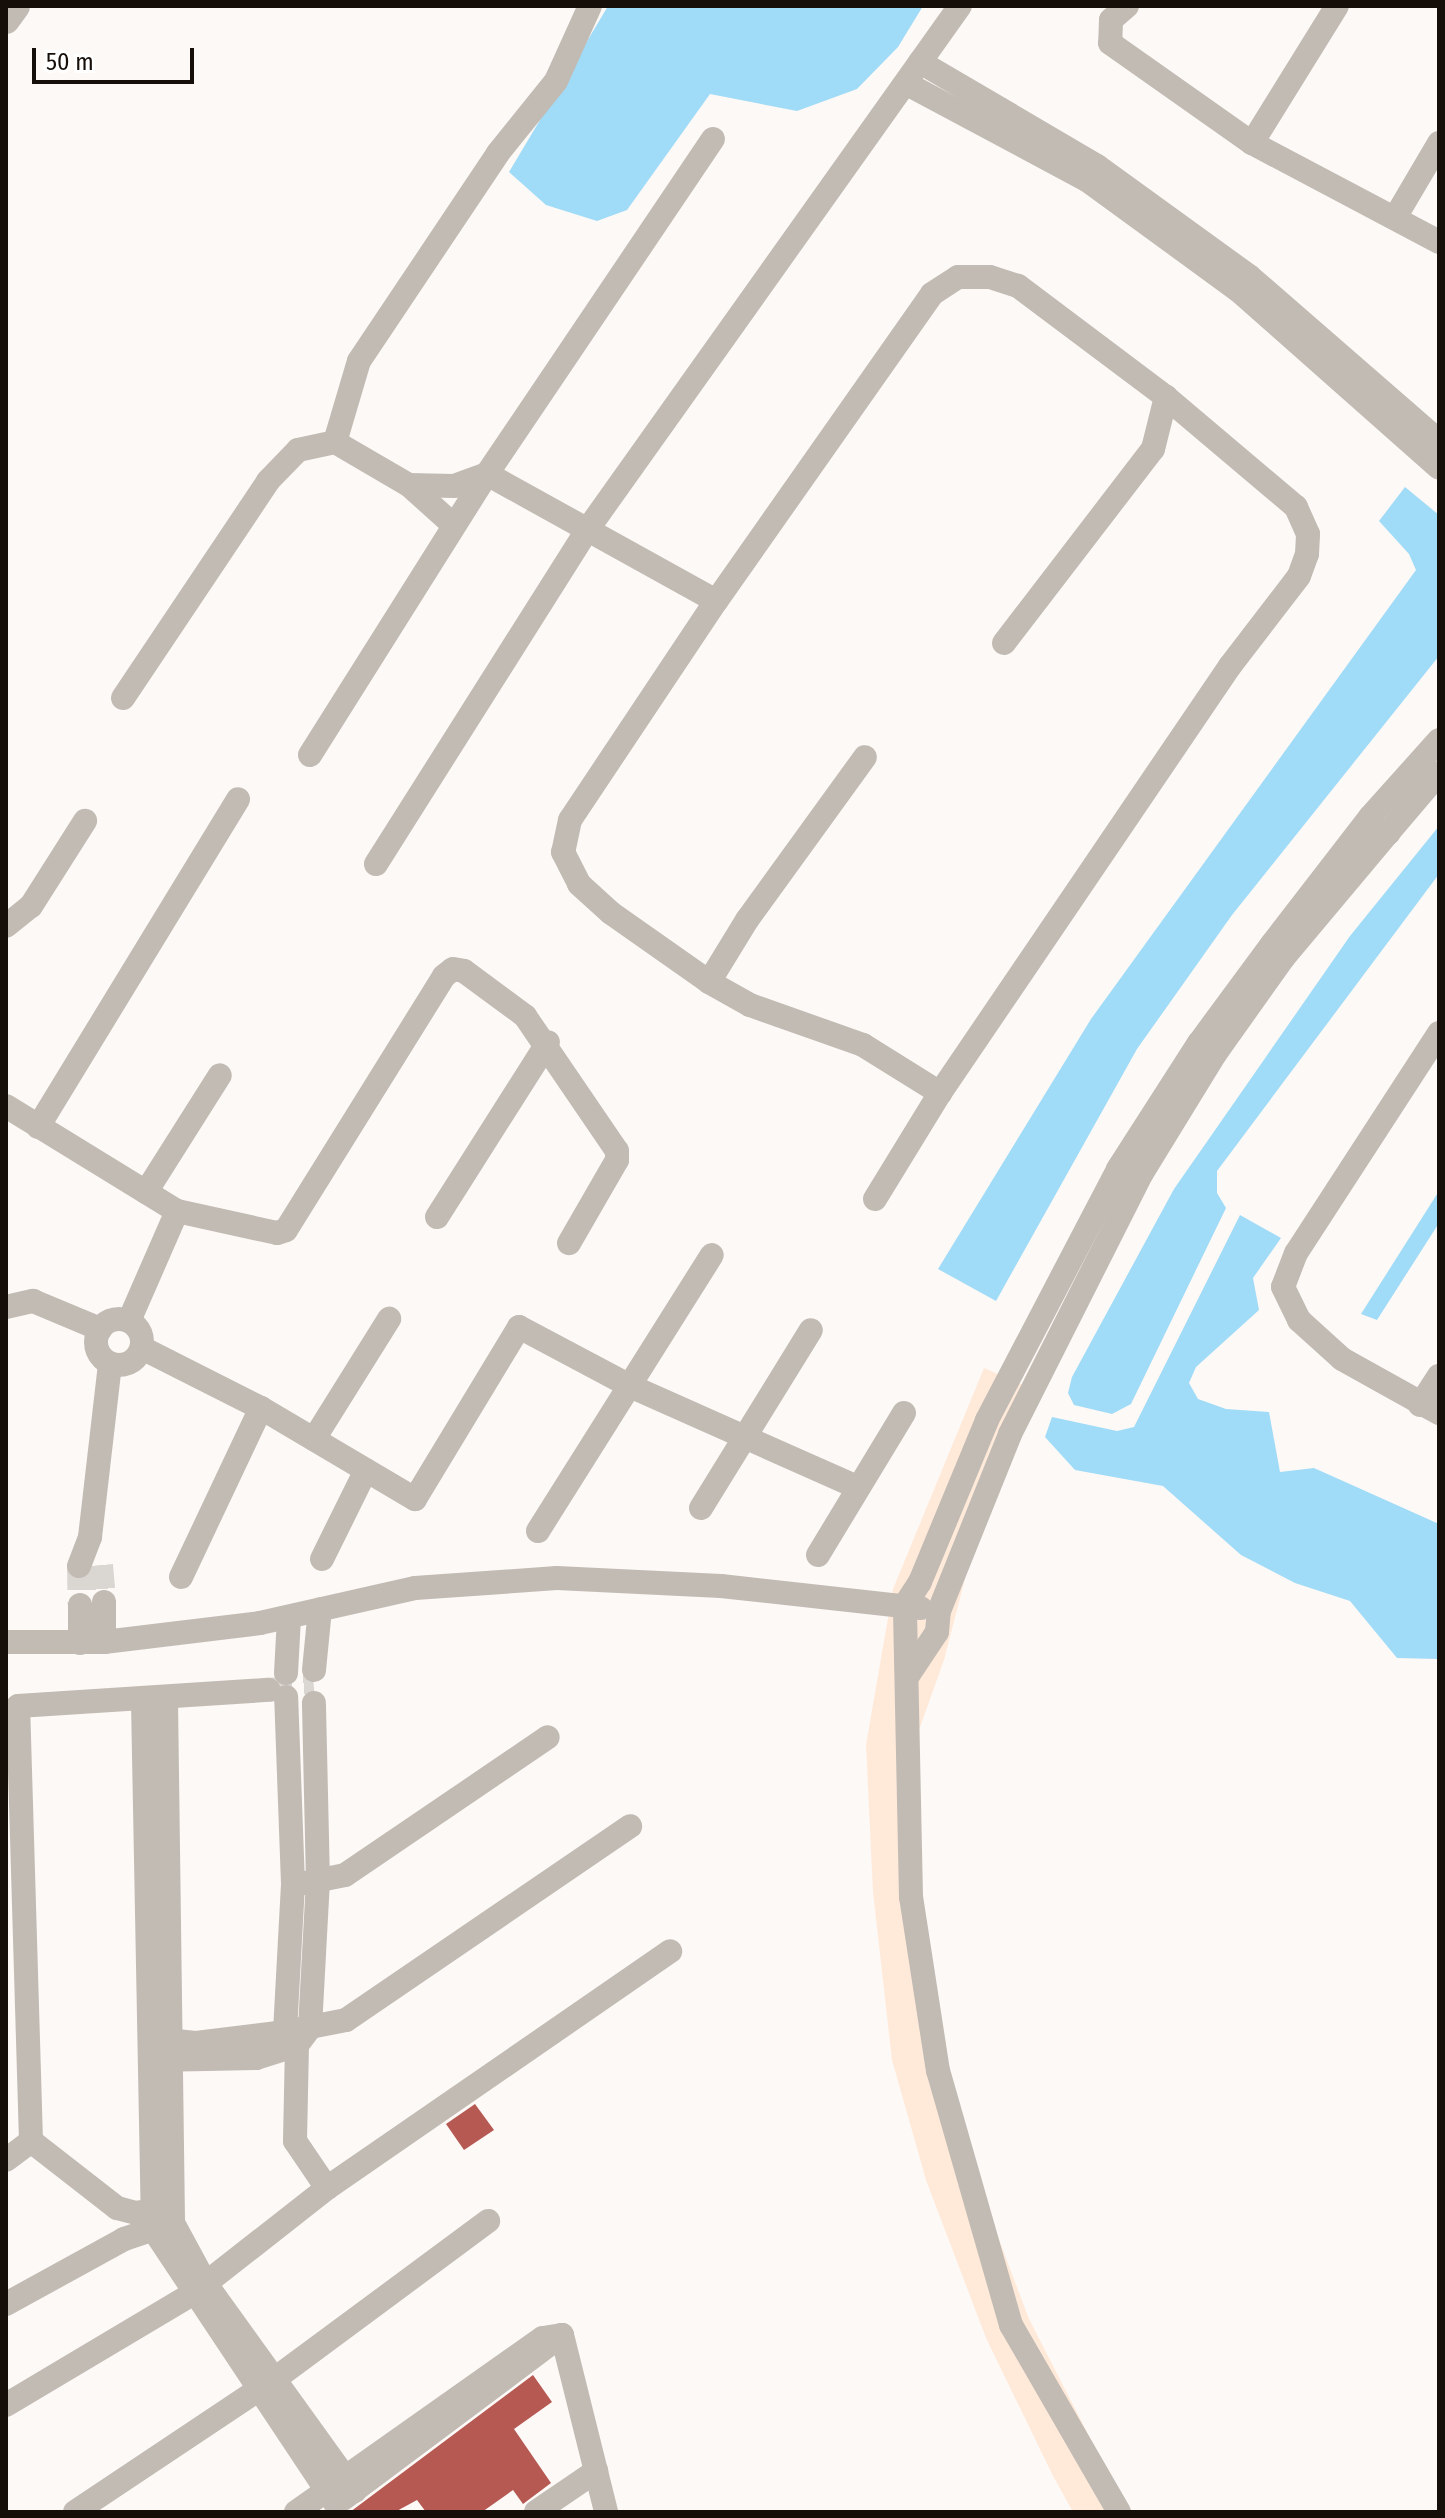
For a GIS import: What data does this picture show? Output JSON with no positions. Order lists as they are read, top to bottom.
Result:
{
  "scale_bar": "50 m"
}
